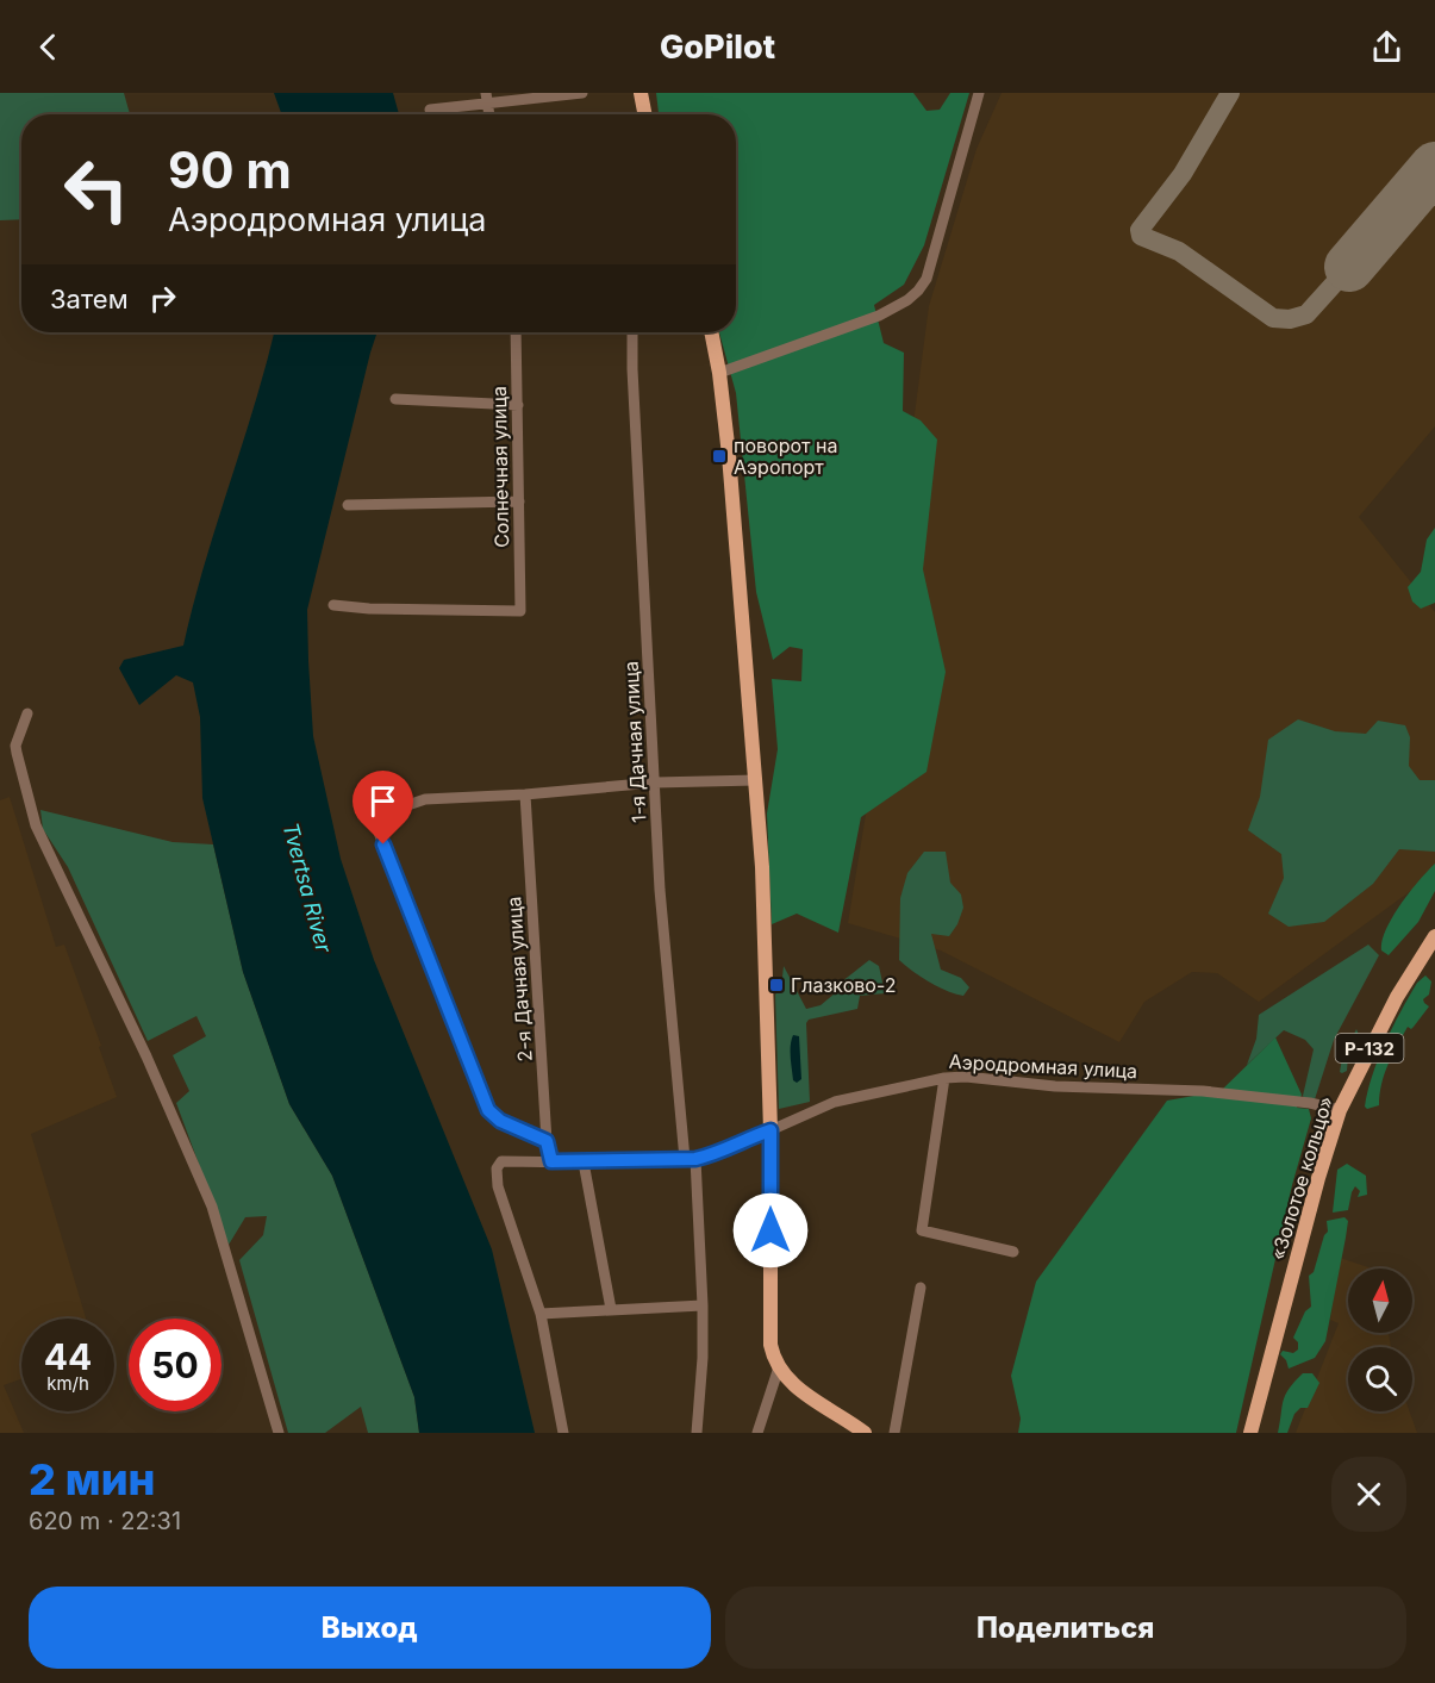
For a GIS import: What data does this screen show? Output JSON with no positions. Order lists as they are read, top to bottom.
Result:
{
  "streets": {
    "main road": ["Р-132", "«Золотое кольцо»"],
    "street": [
      "Солнечная улица",
      "1-я Дачная улица",
      "2-я Дачная улица",
      "Аэродромная улица"
    ]
  },
  "crossings": [
    ["1-я Дачная улица", "Аэродромная улица"],
    ["2-я Дачная улица", "Аэродромная улица"],
    ["Аэродромная улица", "«Золотое кольцо»"]
  ],
  "water": ["Tvertsa River"],
  "places": {
    "transit": ["поворот на Аэропорт", "Глазково-2"]
  },
  "north": "top",
  "page": {
    "header": "GoPilot",
    "turn": ["90 m", "Аэродромная улица"],
    "then": "Затем",
    "speed": "44 km/h",
    "limit": "50",
    "heading": ["2 мин", "620 m · 22:31"],
    "buttons": ["Выход", "Поделиться"]
  }
}
